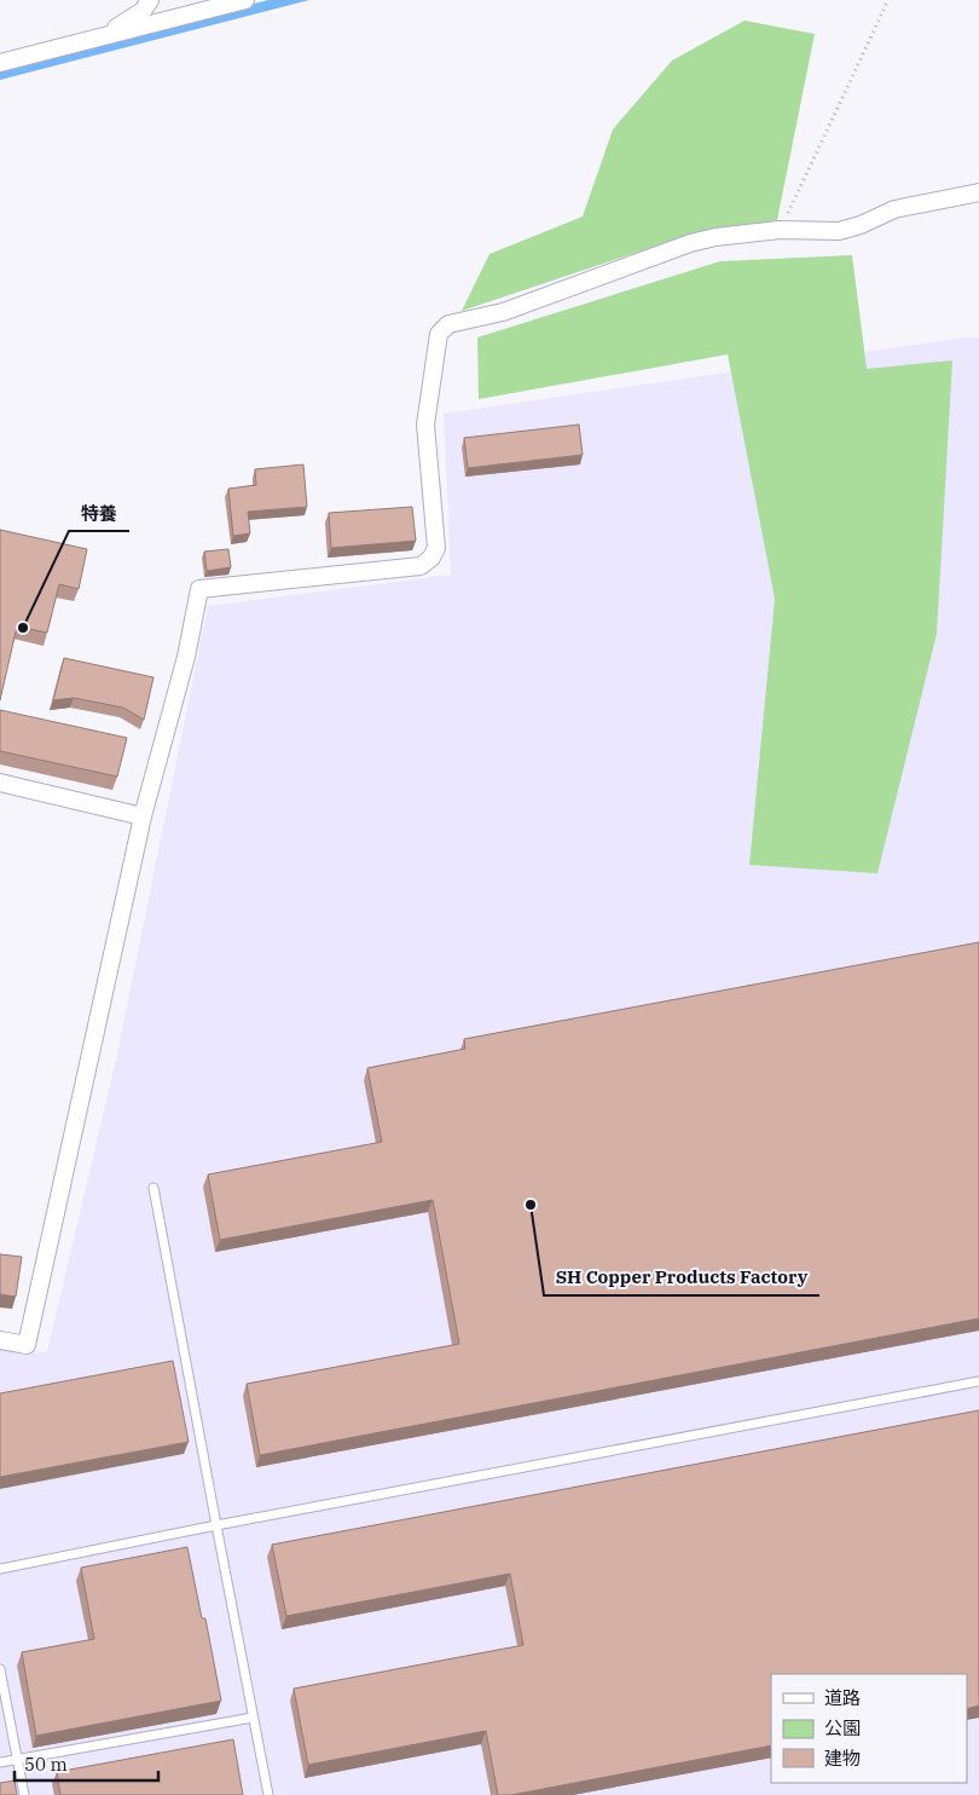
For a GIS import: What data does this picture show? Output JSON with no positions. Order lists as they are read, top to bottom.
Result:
{
  "places": ["特養", "SH Copper Products Factory"],
  "legend": ["道路", "公園", "建物"],
  "scale_bar": "50 m"
}
